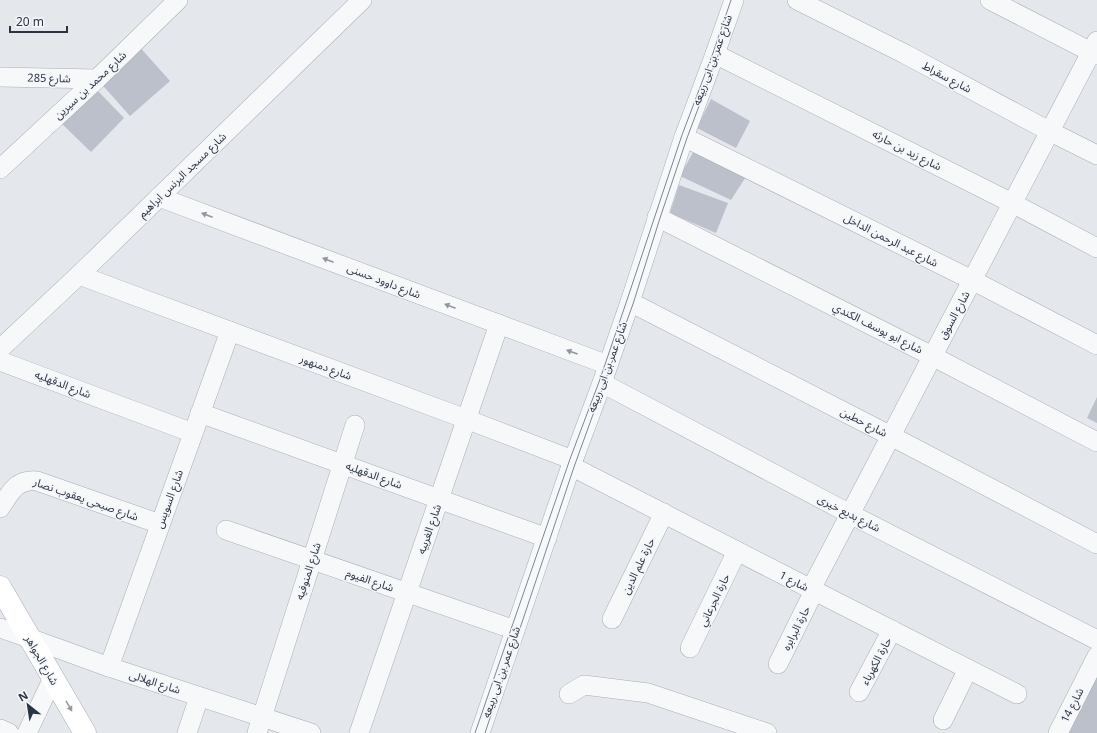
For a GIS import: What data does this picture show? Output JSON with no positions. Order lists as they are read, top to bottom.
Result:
{
  "streets": {
    "main road": ["شارع الجواهر"],
    "street": [
      "شارع عمر بن ابى ربيعه",
      "شارع سقراط",
      "شارع 285",
      "شارع محمد بن سيرين",
      "شارع زيد بن حارثه",
      "شارع مسجد البرنس ابراهيم",
      "شارع عبد الرحمن الداخل",
      "شارع داوود حسنى",
      "شارع السوق",
      "شارع ابو يوسف الكندي",
      "شارع دمنهور",
      "شارع الدقهليه",
      "شارع حطين",
      "شارع صبحى يعقوب نصار",
      "شارع السويس",
      "شارع بديع خيرى",
      "شارع الغربيه",
      "حارة علم الدين",
      "شارع المنوفيه",
      "شارع الفيوم",
      "شارع 1",
      "حارة الجرعاني",
      "حارة البرابره",
      "حارة الكهرباء",
      "شارع الهلالى",
      "شارع 14"
    ]
  },
  "crossings": [
    ["شارع عمر بن ابى ربيعه", "شارع زيد بن حارثه"],
    ["شارع عمر بن ابى ربيعه", "شارع عبد الرحمن الداخل"],
    ["شارع عمر بن ابى ربيعه", "شارع داوود حسنى"],
    ["شارع عمر بن ابى ربيعه", "شارع ابو يوسف الكندي"],
    ["شارع عمر بن ابى ربيعه", "شارع دمنهور"],
    ["شارع عمر بن ابى ربيعه", "شارع الدقهليه"],
    ["شارع عمر بن ابى ربيعه", "شارع حطين"],
    ["شارع عمر بن ابى ربيعه", "شارع بديع خيرى"],
    ["شارع عمر بن ابى ربيعه", "شارع الفيوم"],
    ["شارع عمر بن ابى ربيعه", "شارع 1"],
    ["شارع سقراط", "شارع السوق"],
    ["شارع 285", "شارع محمد بن سيرين"],
    ["شارع زيد بن حارثه", "شارع السوق"],
    ["شارع مسجد البرنس ابراهيم", "شارع داوود حسنى"],
    ["شارع مسجد البرنس ابراهيم", "شارع دمنهور"],
    ["شارع عبد الرحمن الداخل", "شارع السوق"],
    ["شارع داوود حسنى", "شارع بديع خيرى"],
    ["شارع داوود حسنى", "شارع الغربيه"],
    ["شارع السوق", "شارع ابو يوسف الكندي"],
    ["شارع السوق", "شارع حطين"],
    ["شارع السوق", "شارع بديع خيرى"],
    ["شارع السوق", "شارع 1"],
    ["شارع السوق", "حارة البرابره"],
    ["شارع دمنهور", "شارع السويس"],
    ["شارع دمنهور", "شارع الغربيه"],
    ["شارع دمنهور", "شارع 1"],
    ["شارع الدقهليه", "شارع السويس"],
    ["شارع الدقهليه", "شارع الغربيه"],
    ["شارع الدقهليه", "شارع المنوفيه"],
    ["شارع صبحى يعقوب نصار", "شارع السويس"],
    ["شارع السويس", "شارع الهلالى"],
    ["شارع الغربيه", "شارع الفيوم"],
    ["حارة علم الدين", "شارع 1"],
    ["شارع المنوفيه", "شارع الفيوم"],
    ["شارع المنوفيه", "شارع الهلالى"],
    ["شارع 1", "حارة الجرعاني"],
    ["شارع 1", "حارة البرابره"],
    ["شارع 1", "حارة الكهرباء"],
    ["شارع الجواهر", "شارع الهلالى"]
  ],
  "one_way": ["شارع داوود حسنى", "شارع الجواهر"],
  "scale_bar": "20 m",
  "north": "top left"
}
